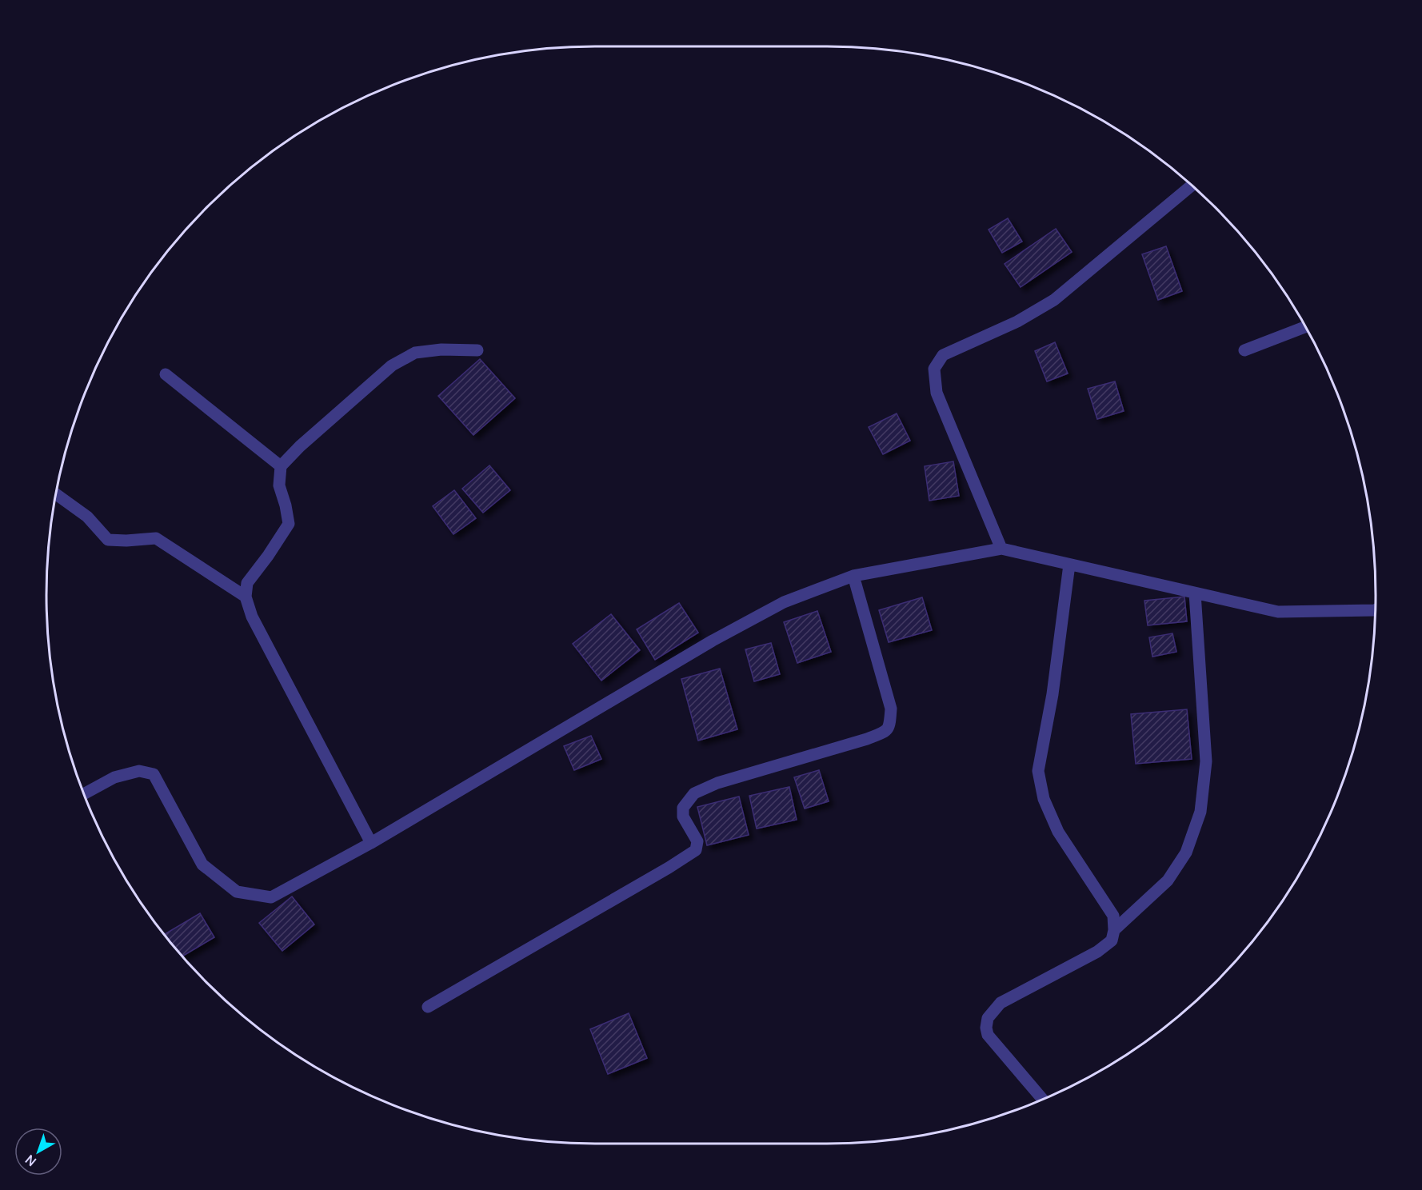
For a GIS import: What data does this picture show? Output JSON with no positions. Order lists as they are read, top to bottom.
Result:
{
  "north": "bottom left"
}
